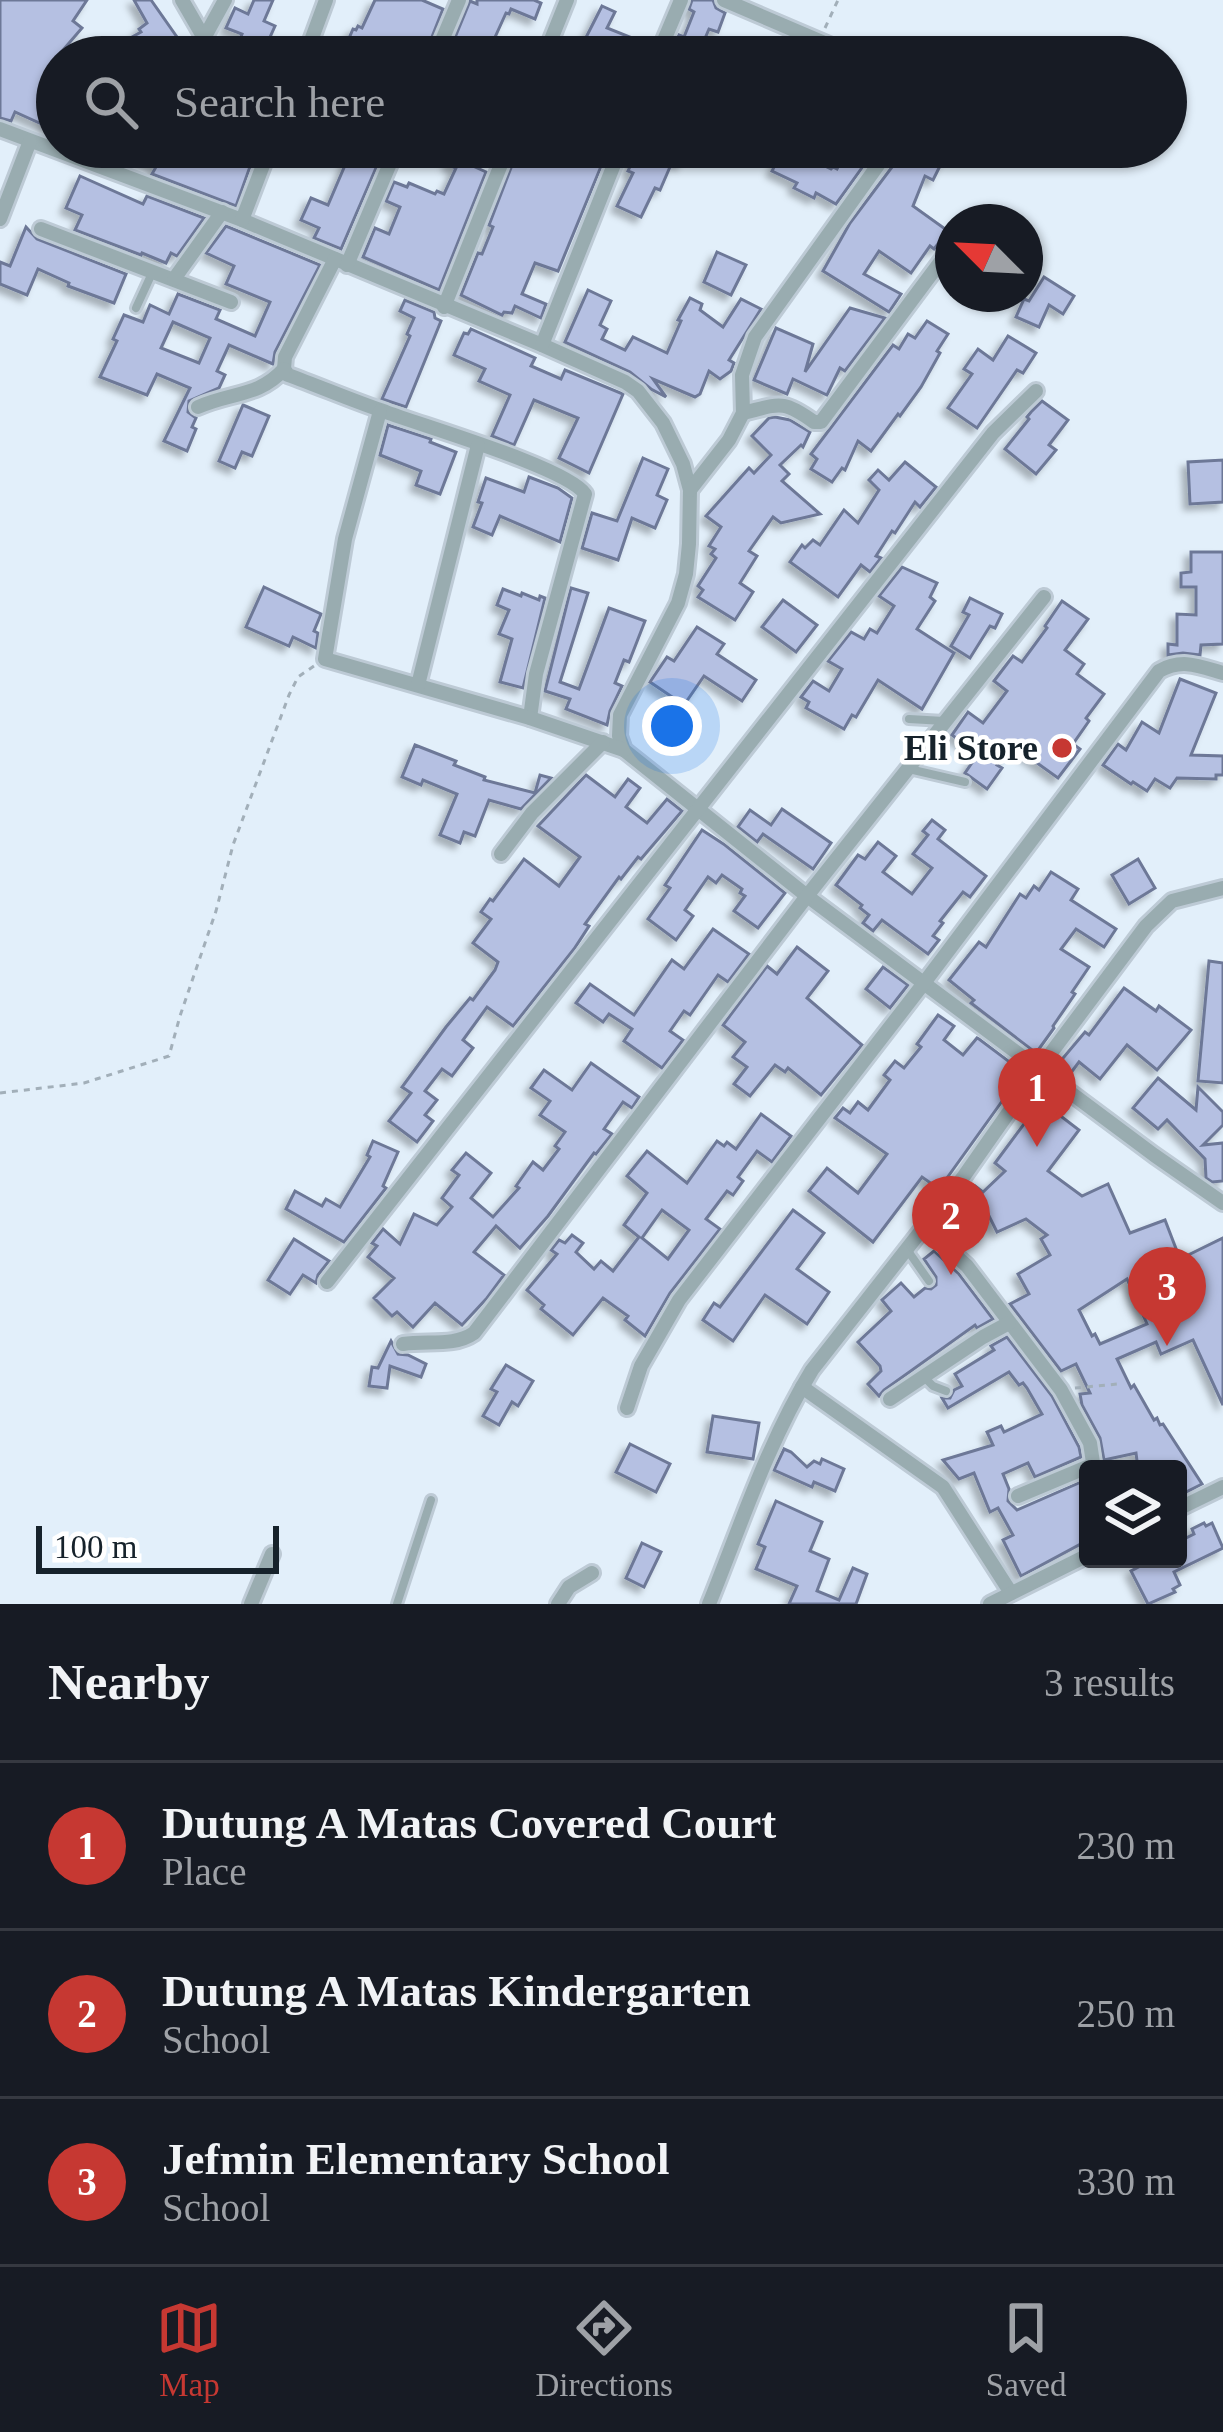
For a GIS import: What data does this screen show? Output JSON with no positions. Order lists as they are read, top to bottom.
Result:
{
  "places": ["Eli Store"],
  "scale_bar": "100 m",
  "north": "top left",
  "page": {
    "search": "Search here",
    "pins": ["1", "2", "3"],
    "scale": "100 m",
    "heading": ["Nearby", "3 results"],
    "list": [
      {
        "mark": "1",
        "name": "Dutung A Matas Covered Court",
        "note": "Place",
        "value": "230 m"
      },
      {
        "mark": "2",
        "name": "Dutung A Matas Kindergarten",
        "note": "School",
        "value": "250 m"
      },
      {
        "mark": "3",
        "name": "Jefmin Elementary School",
        "note": "School",
        "value": "330 m"
      }
    ],
    "nav": ["Map", "Directions", "Saved"]
  }
}
